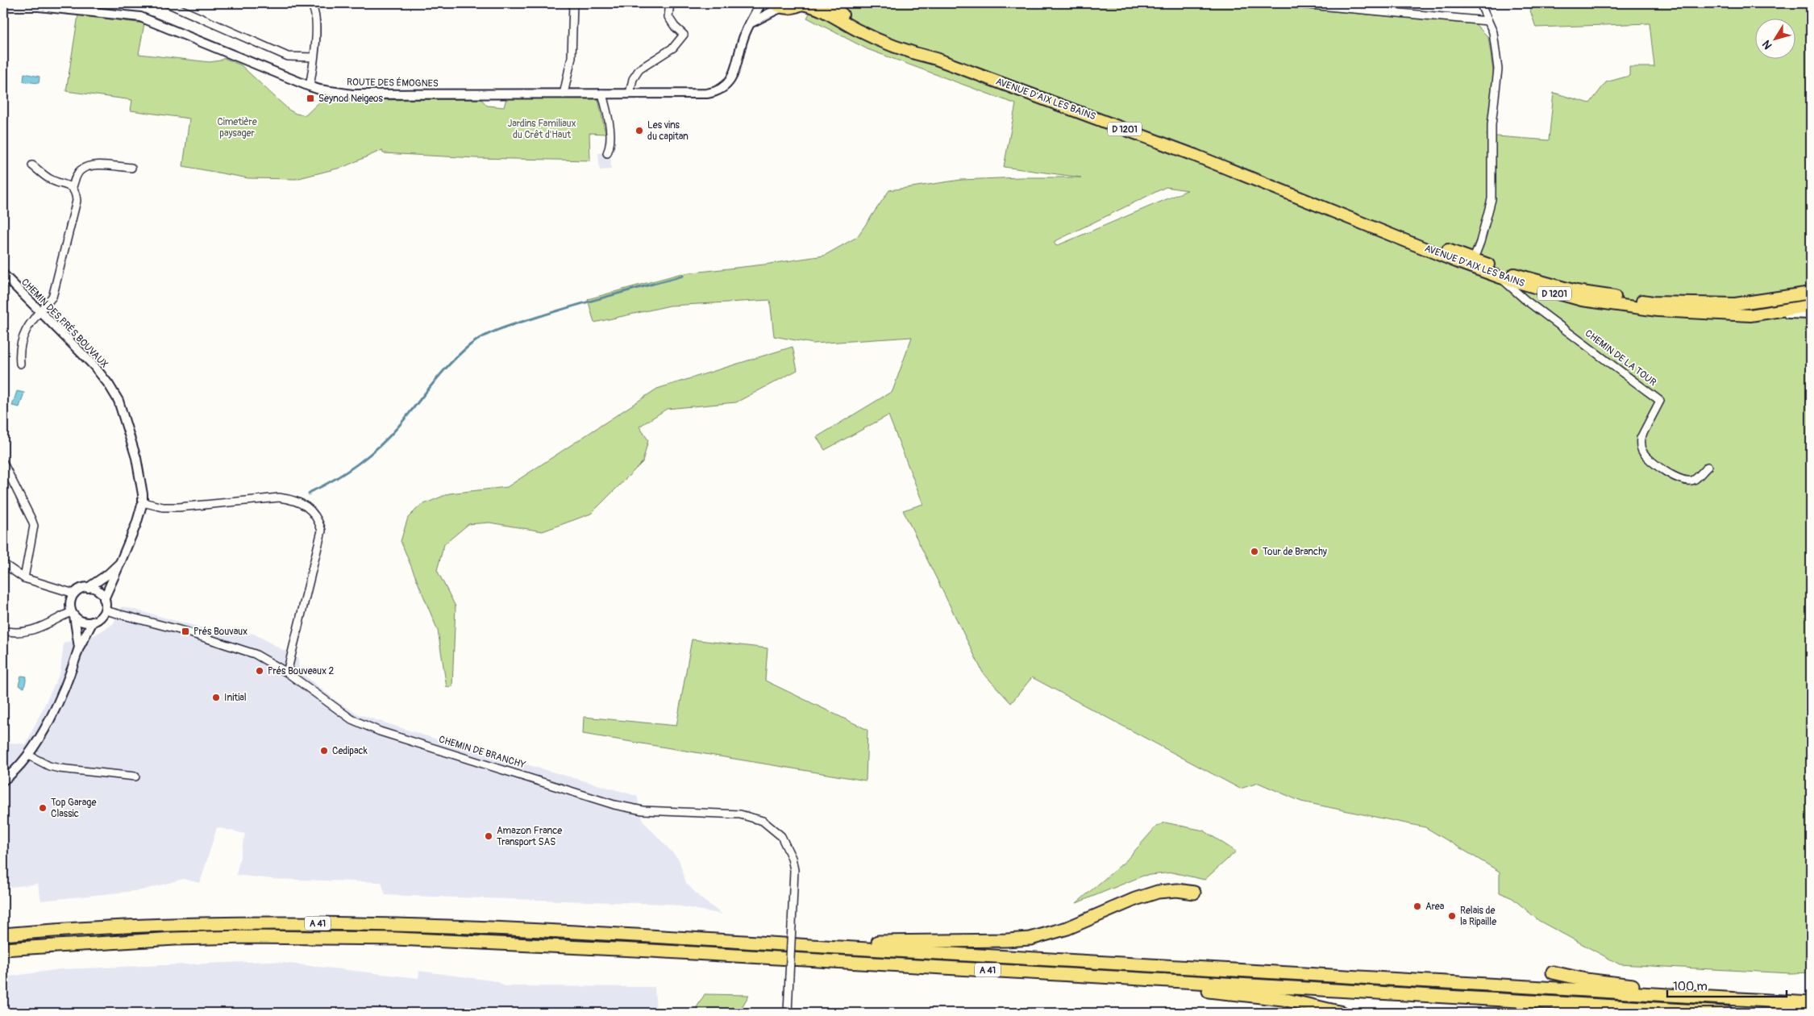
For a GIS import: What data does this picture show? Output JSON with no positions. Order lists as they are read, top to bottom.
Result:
{
  "streets": {
    "highway": ["A 41"],
    "main road": ["AVENUE D'AIX LES BAINS", "D 1201"],
    "street": [
      "ROUTE DES ÉMOGNES",
      "CHEMIN DES PRÉS BOUVAUX",
      "CHEMIN DE LA TOUR",
      "CHEMIN DE BRANCHY"
    ]
  },
  "crossings": [
    ["AVENUE D'AIX LES BAINS", "CHEMIN DE LA TOUR"],
    ["CHEMIN DES PRÉS BOUVAUX", "CHEMIN DE BRANCHY"]
  ],
  "parks": ["Cimetière paysager", "Jardins Familiaux du Crêt d'Haut"],
  "places": {
    "transit": ["Seynod Neigeos", "Prés Bouvaux"],
    "other": [
      "Les vins du capitan",
      "Tour de Branchy",
      "Prés Bouveaux 2",
      "Initial",
      "Cedipack",
      "Top Garage Classic",
      "Amazon France Transport SAS",
      "Area",
      "Relais de la Ripaille"
    ]
  },
  "scale_bar": "100 m",
  "north": "bottom left"
}
